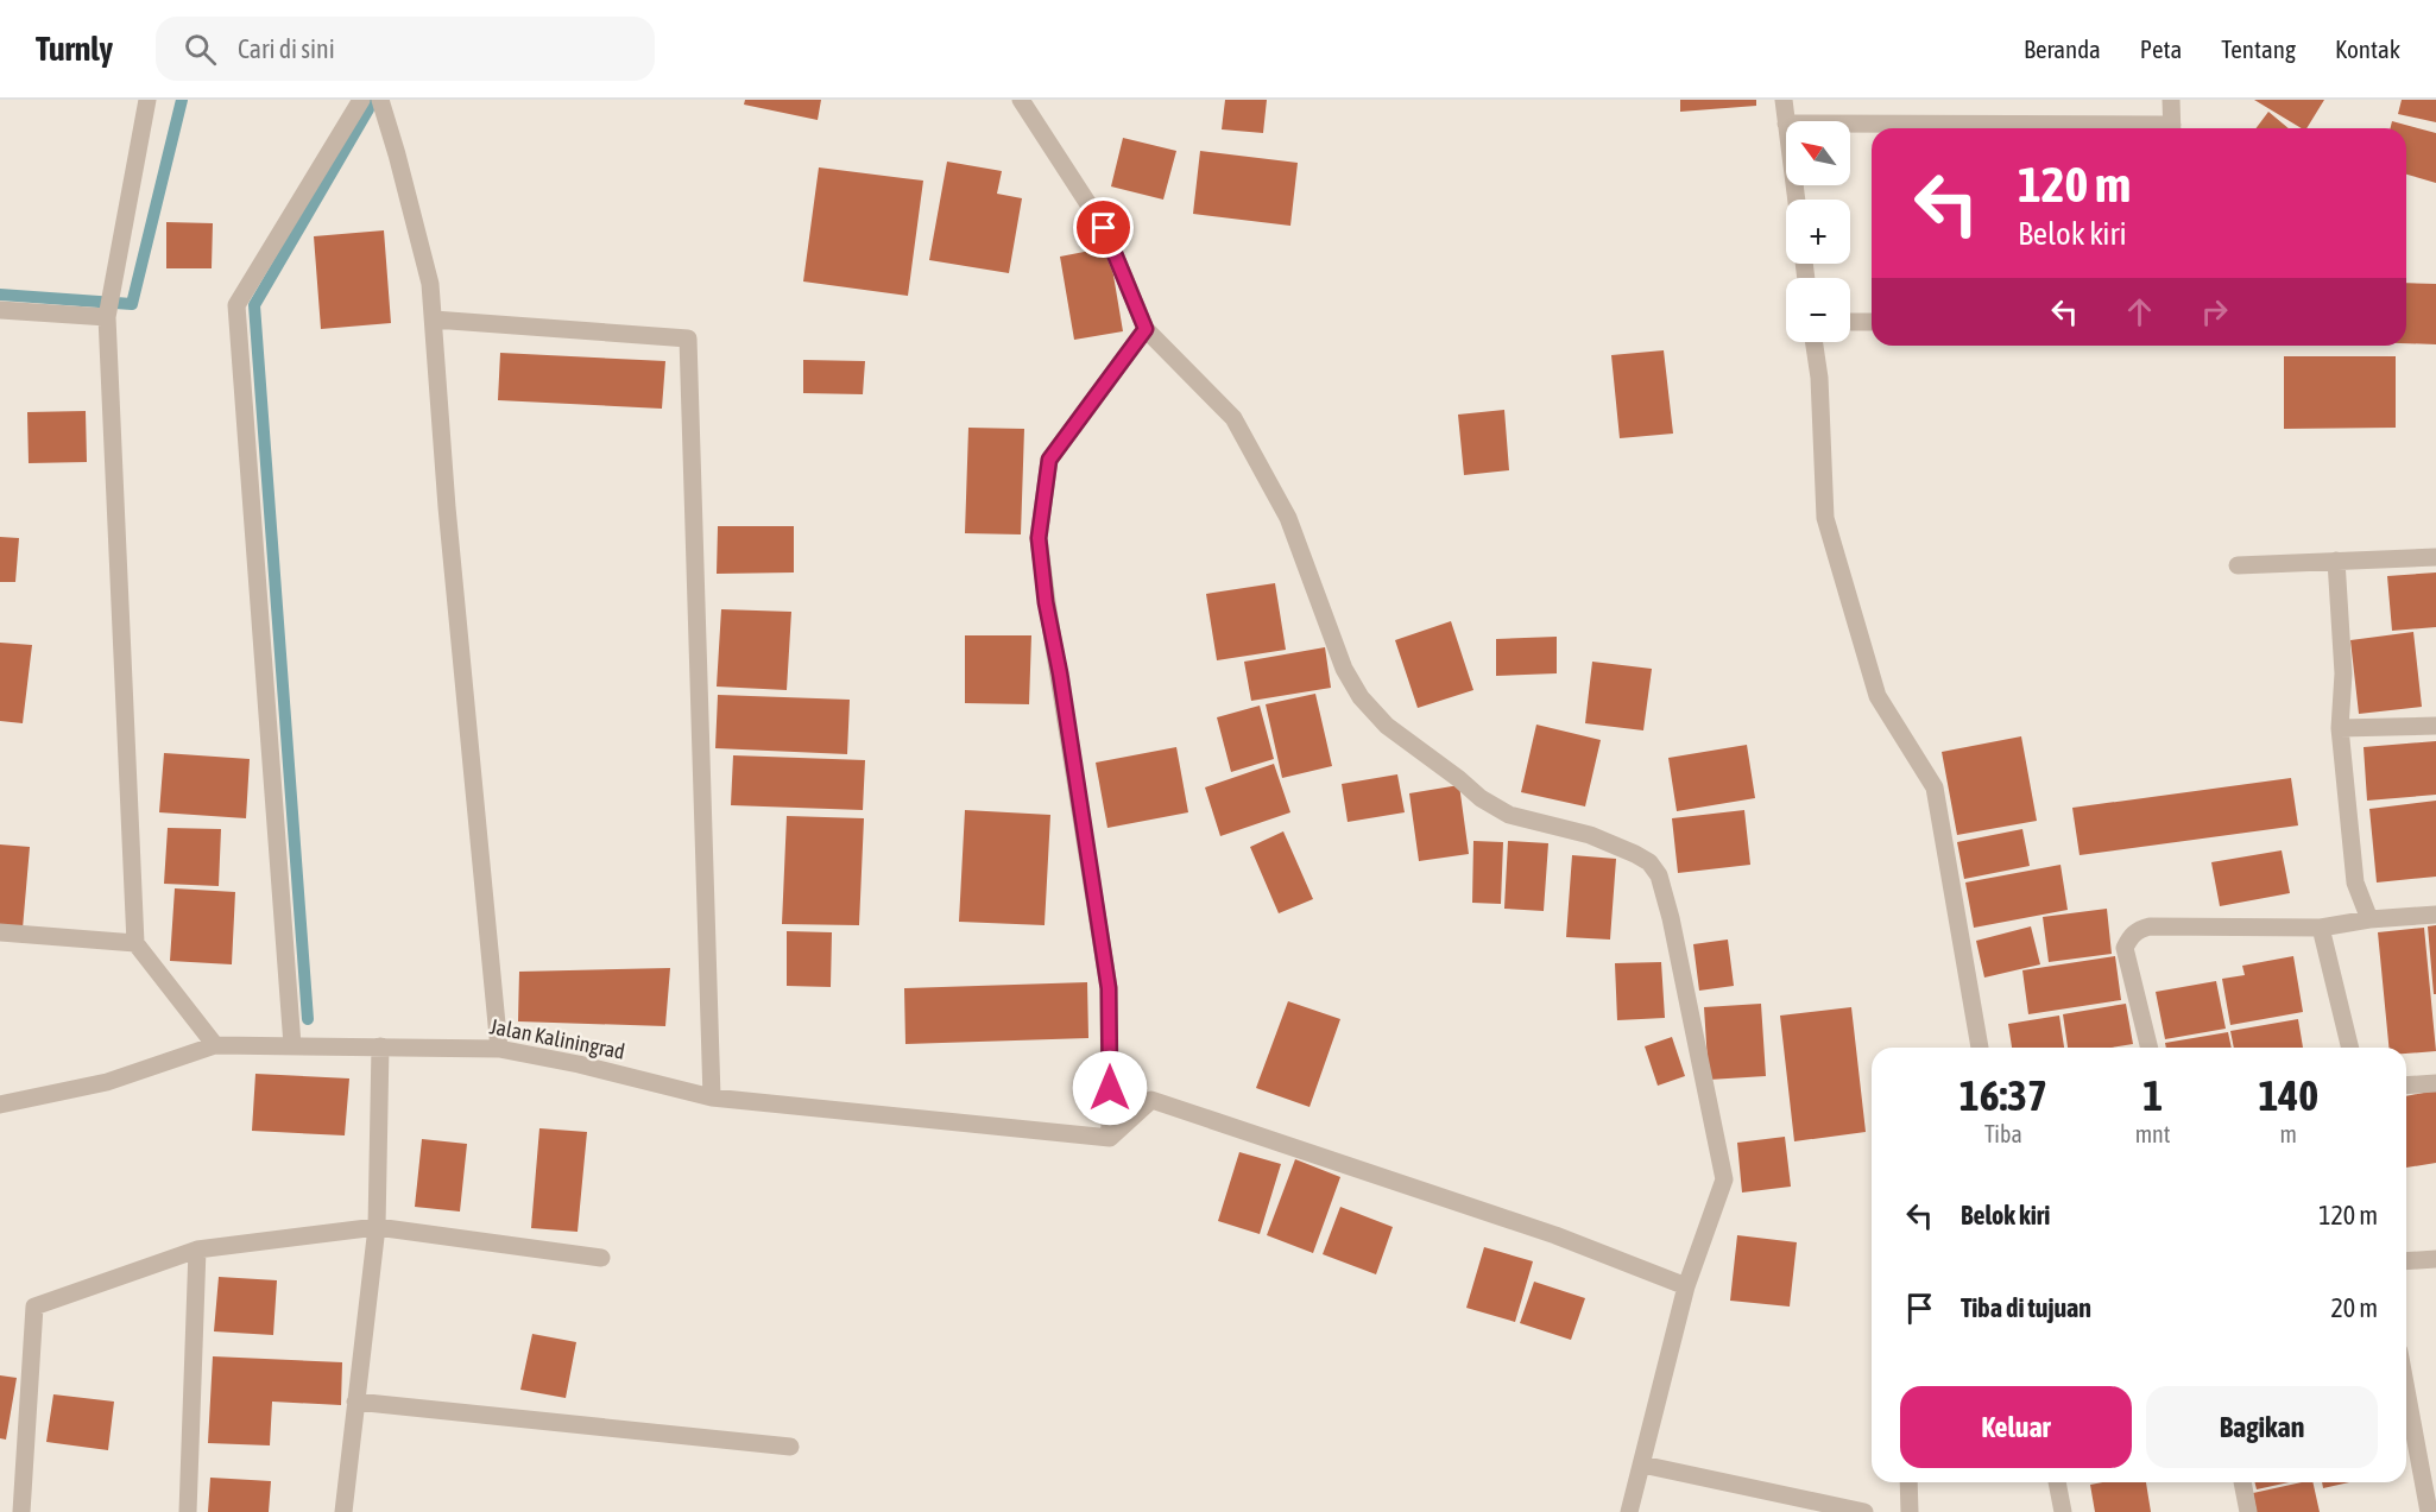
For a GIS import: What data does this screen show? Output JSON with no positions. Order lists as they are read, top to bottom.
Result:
{
  "streets": {
    "street": ["Jalan Kaliningrad"]
  },
  "north": "top left",
  "page": {
    "header": "Turnly",
    "search": "Cari di sini",
    "nav": [
      "Beranda",
      "Peta",
      "Tentang",
      "Kontak"
    ],
    "map_buttons": ["+", "−"],
    "turn": ["120 m", "Belok kiri"],
    "eta": [
      "16:37",
      "Tiba",
      "1",
      "mnt",
      "140",
      "m"
    ],
    "list": [
      {
        "name": "Belok kiri",
        "value": "120 m"
      },
      {
        "name": "Tiba di tujuan",
        "value": "20 m"
      }
    ],
    "buttons": ["Keluar", "Bagikan"]
  }
}
